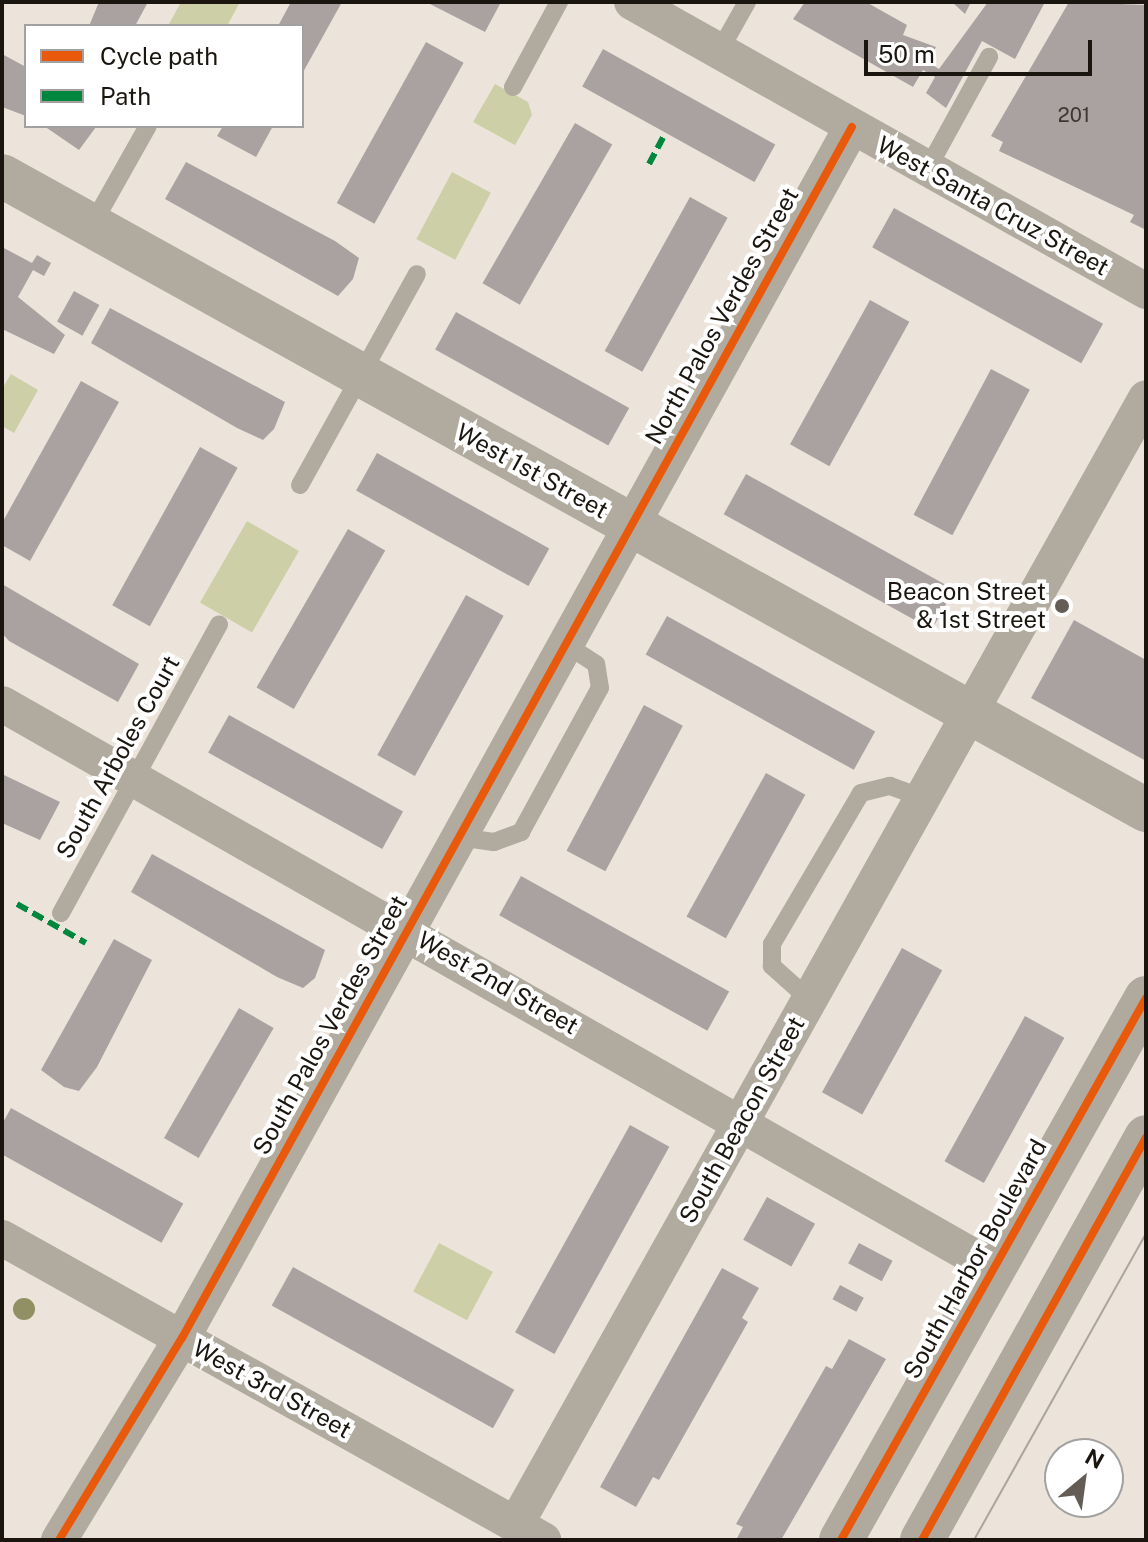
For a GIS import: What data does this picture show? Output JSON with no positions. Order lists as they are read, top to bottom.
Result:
{
  "streets": {
    "main road": ["South Harbor Boulevard"],
    "street": [
      "West Santa Cruz Street",
      "North Palos Verdes Street",
      "West 1st Street",
      "West 2nd Street",
      "South Palos Verdes Street",
      "South Beacon Street",
      "West 3rd Street"
    ],
    "lane": ["South Arboles Court"]
  },
  "crossings": [
    ["West Santa Cruz Street", "North Palos Verdes Street"],
    ["North Palos Verdes Street", "West 1st Street"],
    ["North Palos Verdes Street", "South Palos Verdes Street"],
    ["West 1st Street", "South Palos Verdes Street"],
    ["West 1st Street", "South Beacon Street"],
    ["South Arboles Court", "West 2nd Street"],
    ["West 2nd Street", "South Palos Verdes Street"],
    ["West 2nd Street", "South Beacon Street"],
    ["West 2nd Street", "South Harbor Boulevard"],
    ["South Palos Verdes Street", "West 3rd Street"],
    ["South Beacon Street", "West 3rd Street"]
  ],
  "places": ["Beacon Street & 1st Street"],
  "house_numbers": ["201"],
  "legend": ["Cycle path", "Path"],
  "scale_bar": "50 m",
  "north": "top right"
}
